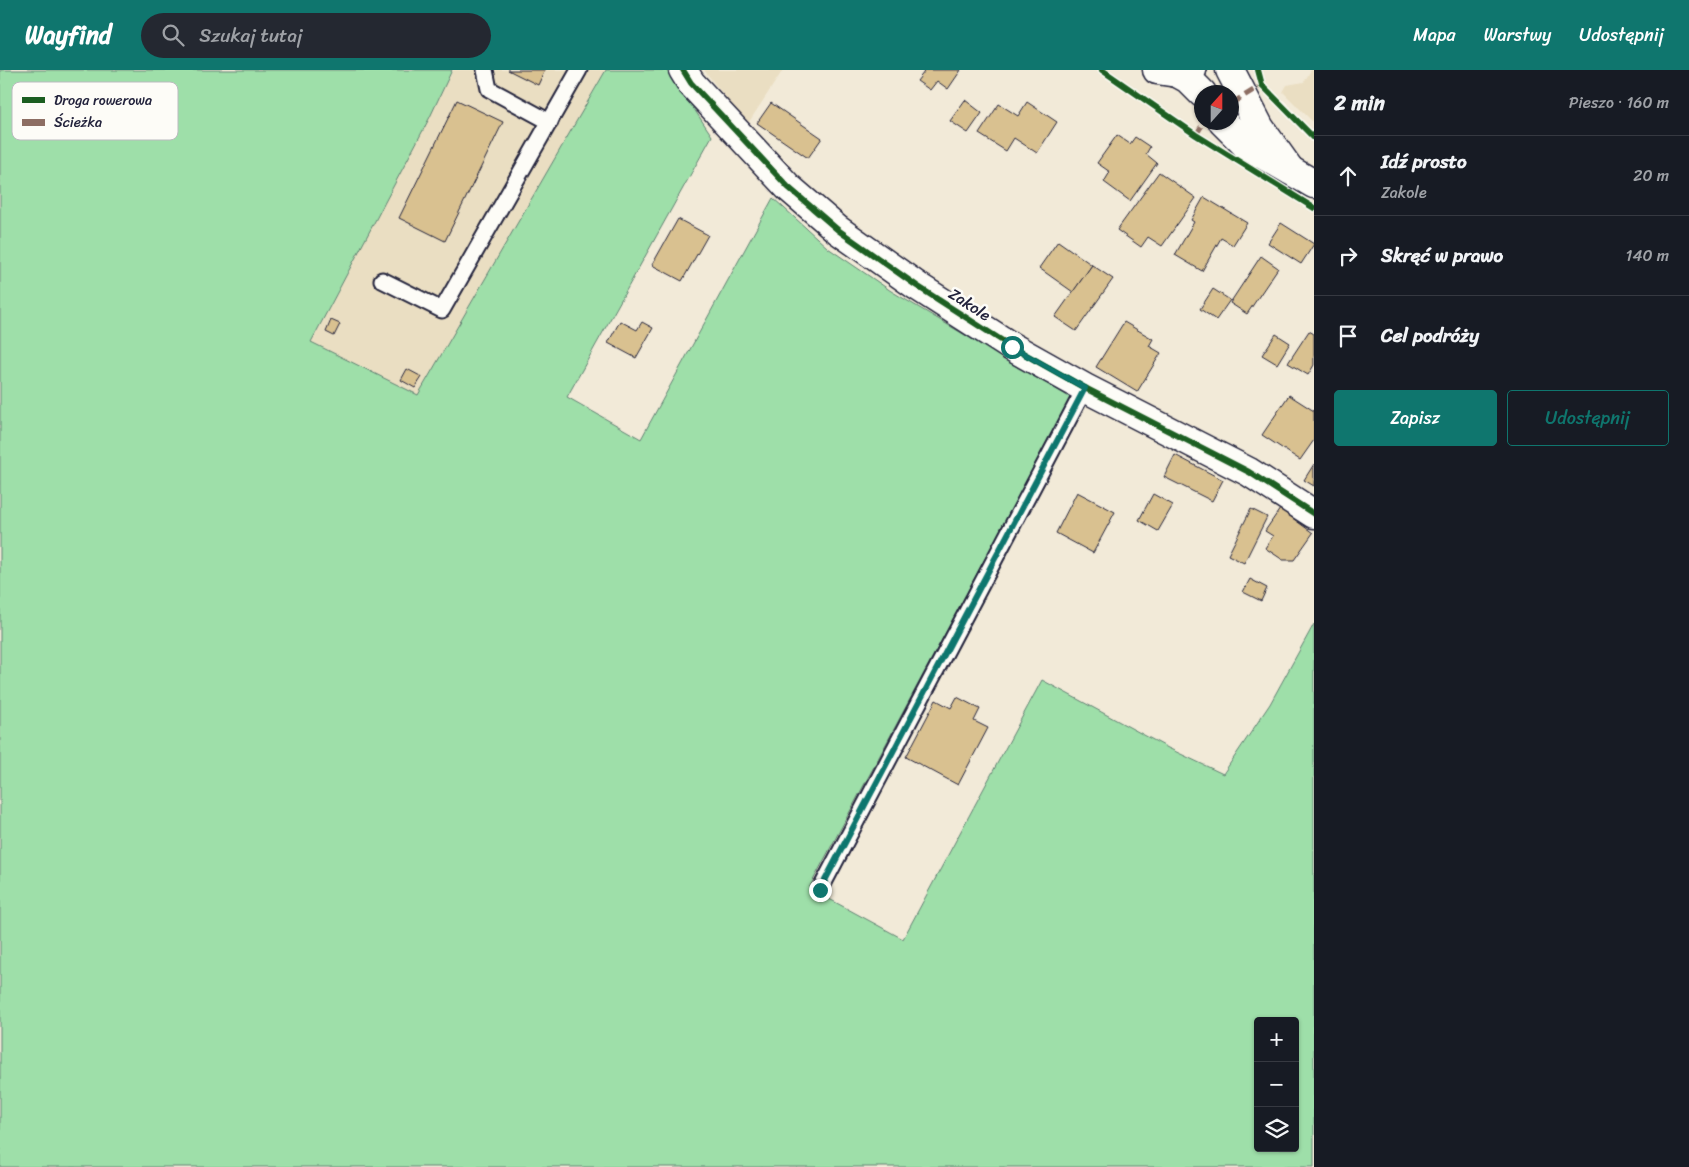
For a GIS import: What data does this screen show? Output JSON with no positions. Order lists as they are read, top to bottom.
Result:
{
  "streets": {
    "street": ["Zakole"]
  },
  "legend": ["Droga rowerowa", "Ścieżka"],
  "north": "top",
  "page": {
    "header": "Wayfind",
    "search": "Szukaj tutaj",
    "nav": ["Mapa", "Warstwy", "Udostępnij"],
    "heading": ["2 min", "Pieszo · 160 m"],
    "list": [
      ["Idź prosto", "Zakole", "20 m"],
      ["Skręć w prawo", "140 m"],
      "Cel podróży"
    ],
    "buttons": ["Zapisz", "Udostępnij"],
    "map_buttons": ["+", "−"]
  }
}
